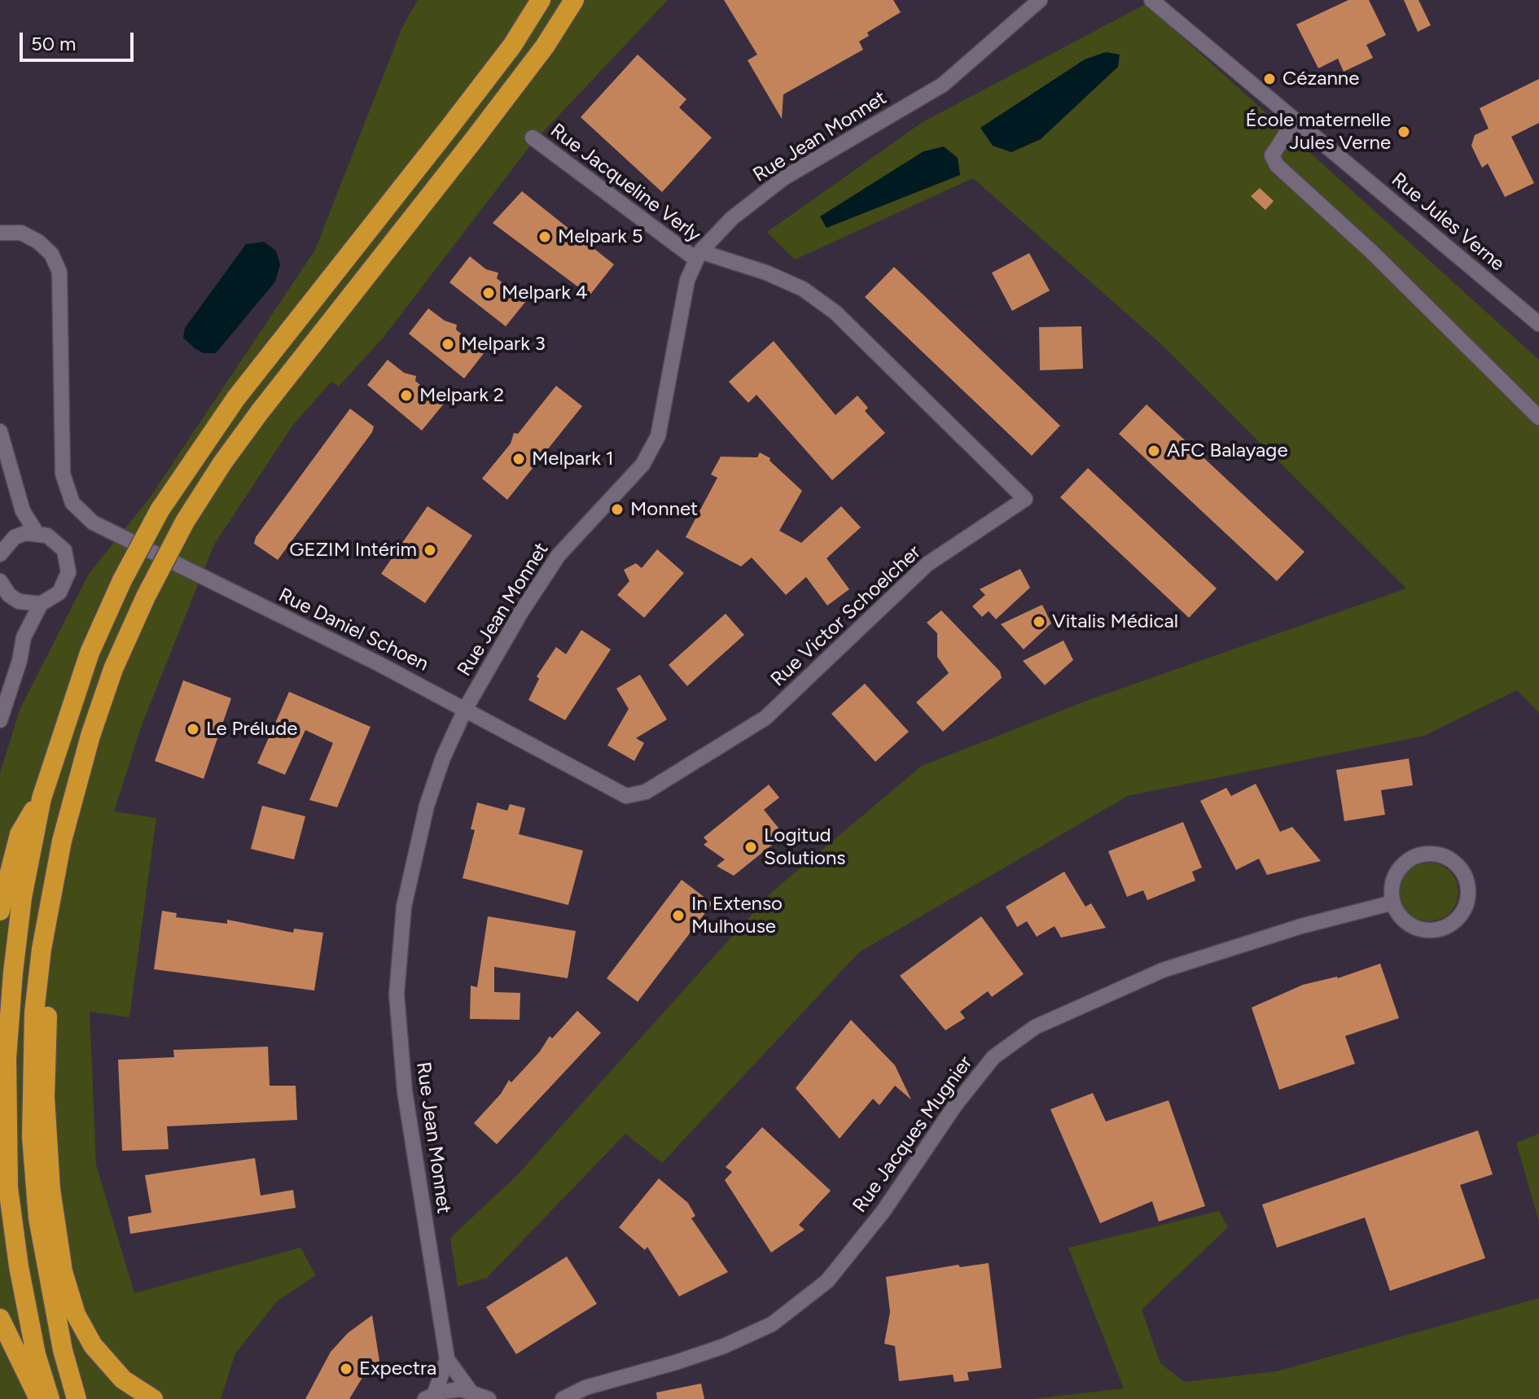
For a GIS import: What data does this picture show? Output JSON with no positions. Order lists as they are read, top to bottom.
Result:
{
  "streets": {
    "street": [
      "Rue Jean Monnet",
      "Rue Jacqueline Verly",
      "Rue Jules Verne",
      "Rue Victor Schoelcher",
      "Rue Daniel Schoen",
      "Rue Jacques Mugnier"
    ]
  },
  "crossings": [
    ["Rue Jean Monnet", "Rue Jacqueline Verly"],
    ["Rue Jean Monnet", "Rue Victor Schoelcher"],
    ["Rue Jean Monnet", "Rue Daniel Schoen"],
    ["Rue Jacqueline Verly", "Rue Victor Schoelcher"],
    ["Rue Victor Schoelcher", "Rue Daniel Schoen"]
  ],
  "places": [
    "Cézanne",
    "École maternelle Jules Verne",
    "Melpark 5",
    "Melpark 4",
    "Melpark 3",
    "Melpark 2",
    "AFC Balayage",
    "Melpark 1",
    "Monnet",
    "GEZIM Intérim",
    "Vitalis Médical",
    "Le Prélude",
    "Logitud Solutions",
    "In Extenso Mulhouse",
    "Expectra"
  ],
  "scale_bar": "50 m"
}
